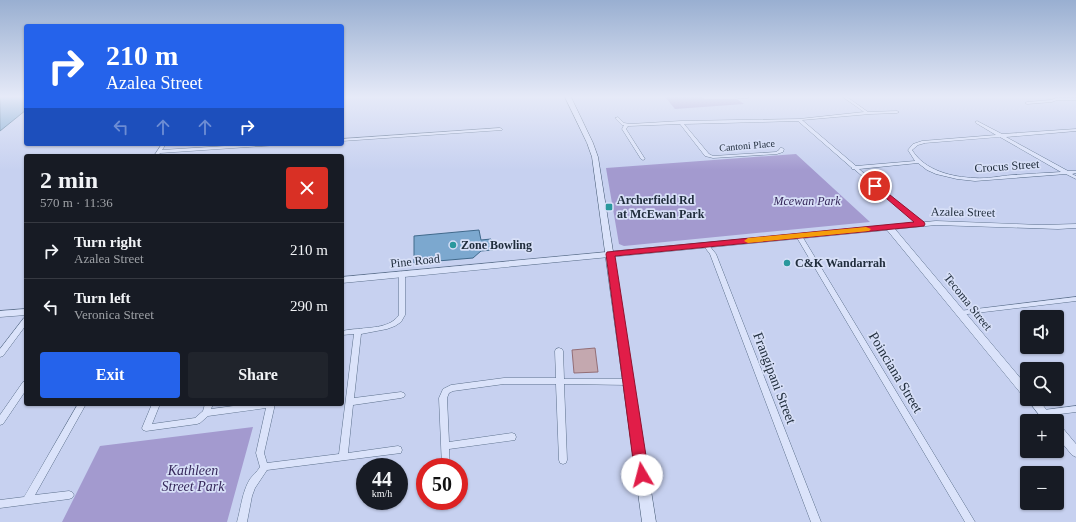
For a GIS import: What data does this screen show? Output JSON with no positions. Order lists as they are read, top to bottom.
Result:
{
  "streets": {
    "street": [
      "Cantoni Place",
      "Crocus Street",
      "Azalea Street",
      "Pine Road",
      "Tecoma Street",
      "Poinciana Street",
      "Frangipani Street"
    ]
  },
  "crossings": [
    ["Azalea Street", "Pine Road"],
    ["Azalea Street", "Tecoma Street"],
    ["Azalea Street", "Poinciana Street"],
    ["Azalea Street", "Frangipani Street"]
  ],
  "parks": ["Mcewan Park", "Kathleen Street Park"],
  "places": {
    "transit": ["Archerfield Rd at McEwan Park"],
    "other": ["Zone Bowling", "C&K Wandarrah"]
  },
  "page": {
    "turn": ["210 m", "Azalea Street"],
    "heading": ["2 min", "570 m · 11:36"],
    "list": [
      {
        "name": "Turn right",
        "note": "Azalea Street",
        "value": "210 m"
      },
      {
        "name": "Turn left",
        "note": "Veronica Street",
        "value": "290 m"
      }
    ],
    "map_buttons": ["+", "−"],
    "buttons": ["Exit", "Share"],
    "speed": "44 km/h",
    "limit": "50"
  }
}
